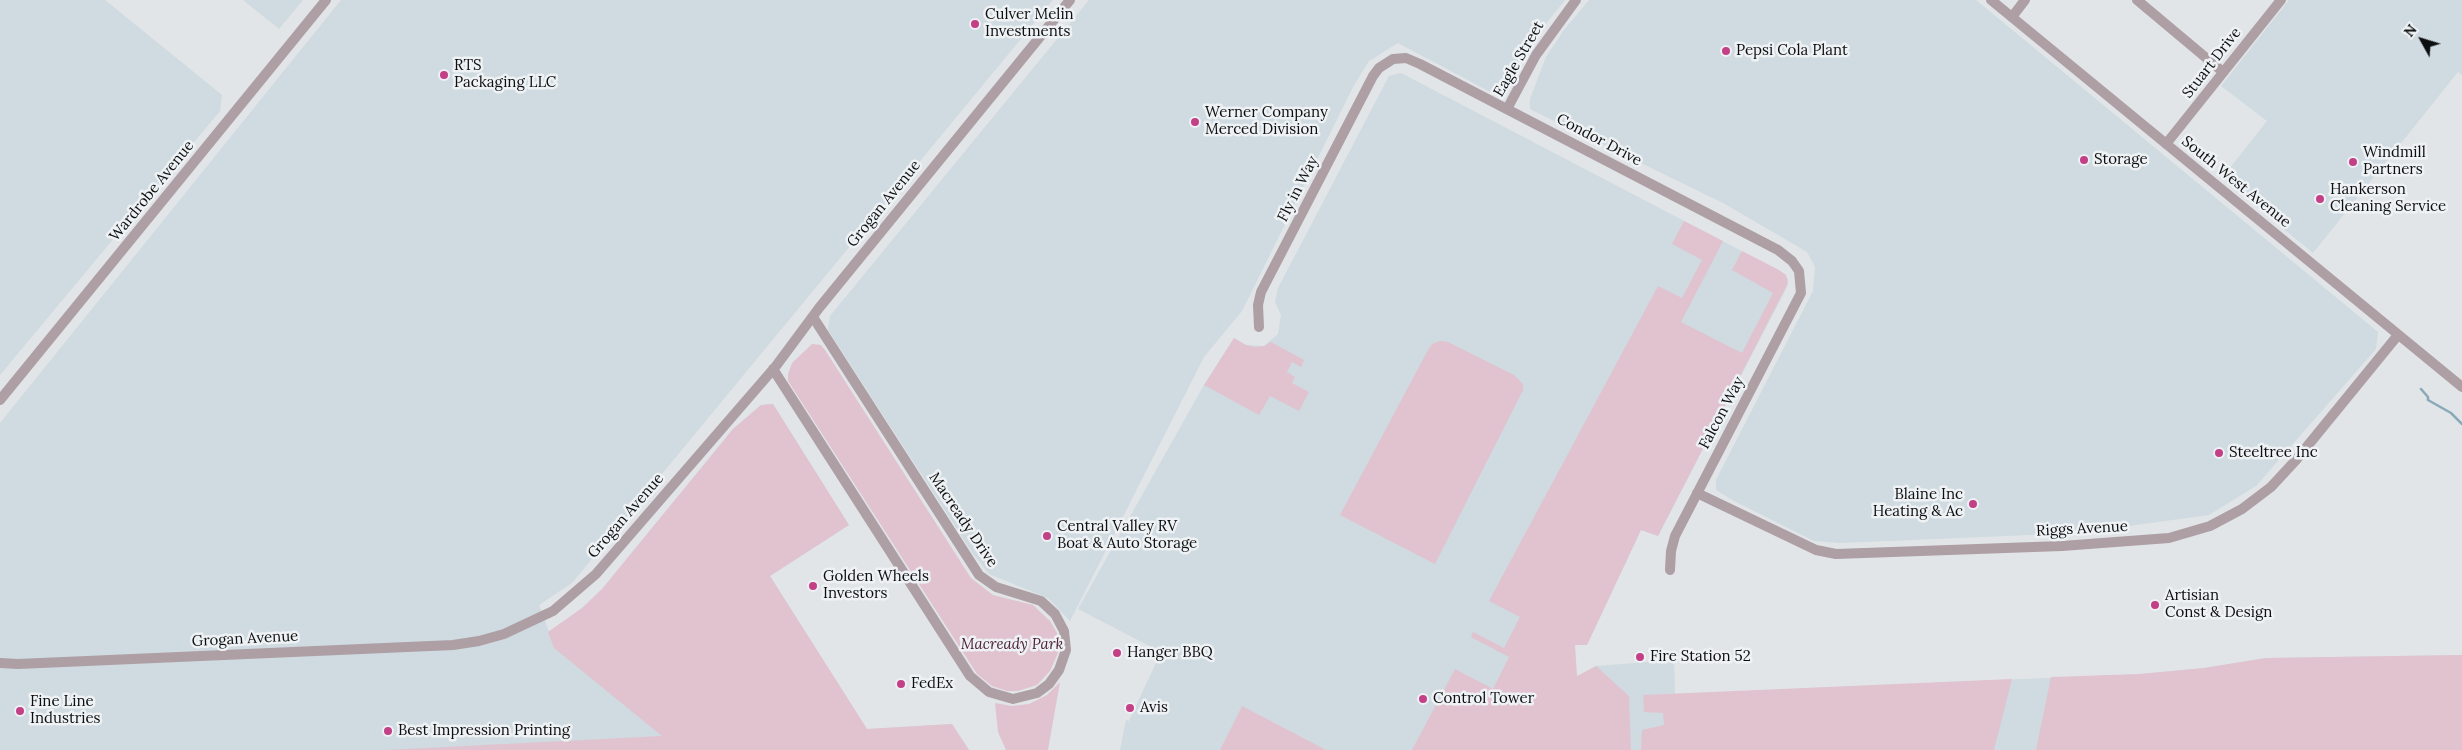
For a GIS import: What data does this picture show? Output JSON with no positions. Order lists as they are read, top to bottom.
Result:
{
  "streets": {
    "street": [
      "Eagle Street",
      "Stuart Drive",
      "Condor Drive",
      "South West Avenue",
      "Fly in Way",
      "Wardrobe Avenue",
      "Grogan Avenue",
      "Falcon Way",
      "Macready Drive",
      "Riggs Avenue"
    ]
  },
  "crossings": [
    ["Eagle Street", "Condor Drive"],
    ["Stuart Drive", "South West Avenue"],
    ["Condor Drive", "Fly in Way"],
    ["Condor Drive", "Falcon Way"],
    ["South West Avenue", "Riggs Avenue"],
    ["Grogan Avenue", "Macready Drive"],
    ["Falcon Way", "Riggs Avenue"]
  ],
  "parks": ["Macready Park"],
  "places": [
    "Culver Melin Investments",
    "Pepsi Cola Plant",
    "RTS Packaging LLC",
    "Werner Company Merced Division",
    "Storage",
    "Windmill Partners",
    "Hankerson Cleaning Service",
    "Steeltree Inc",
    "Blaine Inc Heating & Ac",
    "Central Valley RV Boat & Auto Storage",
    "Golden Wheels Investors",
    "Artisian Const & Design",
    "Hanger BBQ",
    "Fire Station 52",
    "FedEx",
    "Control Tower",
    "Avis",
    "Fine Line Industries",
    "Best Impression Printing"
  ],
  "north": "top left"
}
